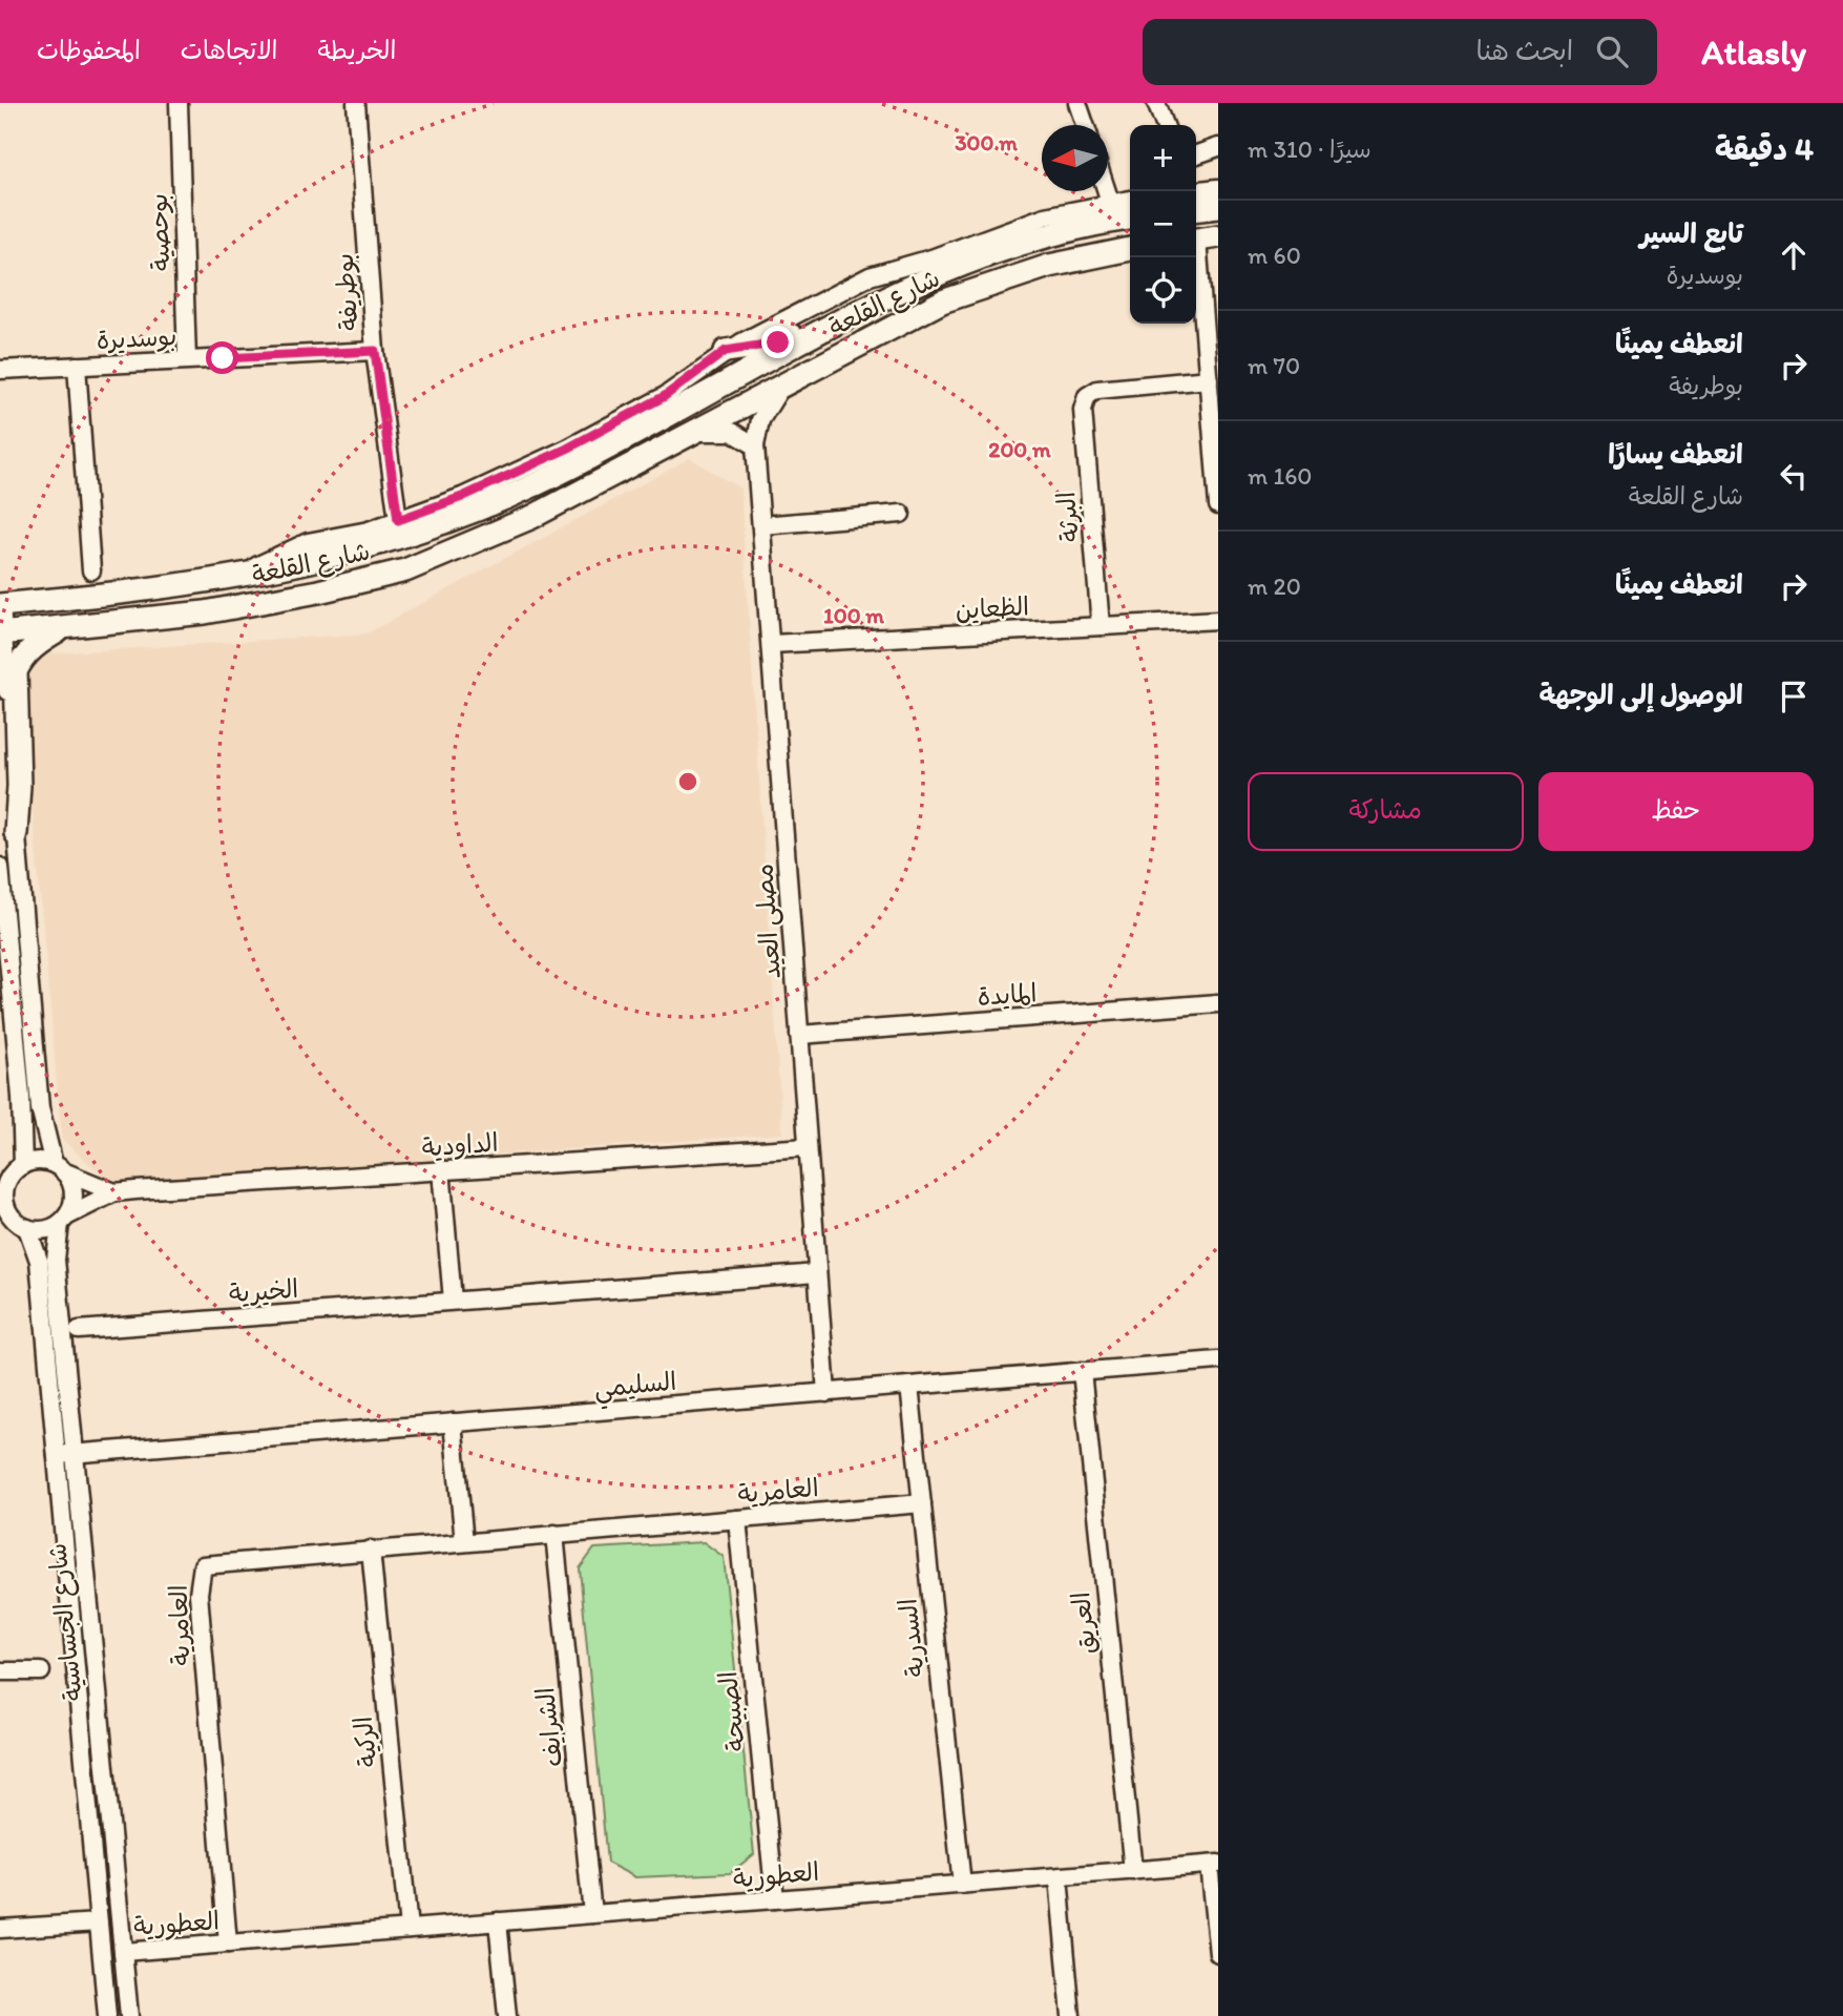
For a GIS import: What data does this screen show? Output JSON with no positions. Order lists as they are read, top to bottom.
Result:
{
  "streets": {
    "main road": ["شارع القلعة"],
    "street": [
      "بوحصية",
      "بوطريفة",
      "بوسديرة",
      "البرثة",
      "الظعاين",
      "مصلى العيد",
      "المايدة",
      "الداودية",
      "الخيرية",
      "السليمي",
      "العامرية",
      "شارع الجساسية",
      "العريق",
      "السدرية",
      "الصبيحة",
      "الشرايف",
      "الركية",
      "العطورية"
    ]
  },
  "crossings": [
    ["بوحصية", "بوسديرة"],
    ["بوطريفة", "شارع القلعة"],
    ["بوطريفة", "بوسديرة"],
    ["شارع القلعة", "مصلى العيد"],
    ["البرثة", "الظعاين"],
    ["الظعاين", "مصلى العيد"],
    ["مصلى العيد", "المايدة"],
    ["مصلى العيد", "الداودية"],
    ["مصلى العيد", "الخيرية"],
    ["مصلى العيد", "السليمي"],
    ["الداودية", "شارع الجساسية"],
    ["السليمي", "شارع الجساسية"],
    ["السليمي", "العريق"],
    ["السليمي", "السدرية"],
    ["العامرية", "السدرية"],
    ["العامرية", "الصبيحة"],
    ["العامرية", "الشرايف"],
    ["العامرية", "الركية"],
    ["العامرية", "العطورية"],
    ["شارع الجساسية", "العطورية"],
    ["العريق", "العطورية"],
    ["السدرية", "العطورية"],
    ["الصبيحة", "العطورية"],
    ["الشرايف", "العطورية"],
    ["الركية", "العطورية"]
  ],
  "north": "left",
  "page": {
    "header": "Atlasly",
    "search": "ابحث هنا",
    "nav": ["الخريطة", "الاتجاهات", "المحفوظات"],
    "heading": ["4 دقيقة", "سيرًا · 310 m"],
    "map_buttons": ["+", "−"],
    "list": [
      ["تابع السير", "بوسديرة", "60 m"],
      ["انعطف يمينًا", "بوطريفة", "70 m"],
      ["انعطف يسارًا", "شارع القلعة", "160 m"],
      ["انعطف يمينًا", "20 m"],
      "الوصول إلى الوجهة"
    ],
    "buttons": ["حفظ", "مشاركة"]
  },
  "rings": ["300 m", "200 m", "100 m"]
}
